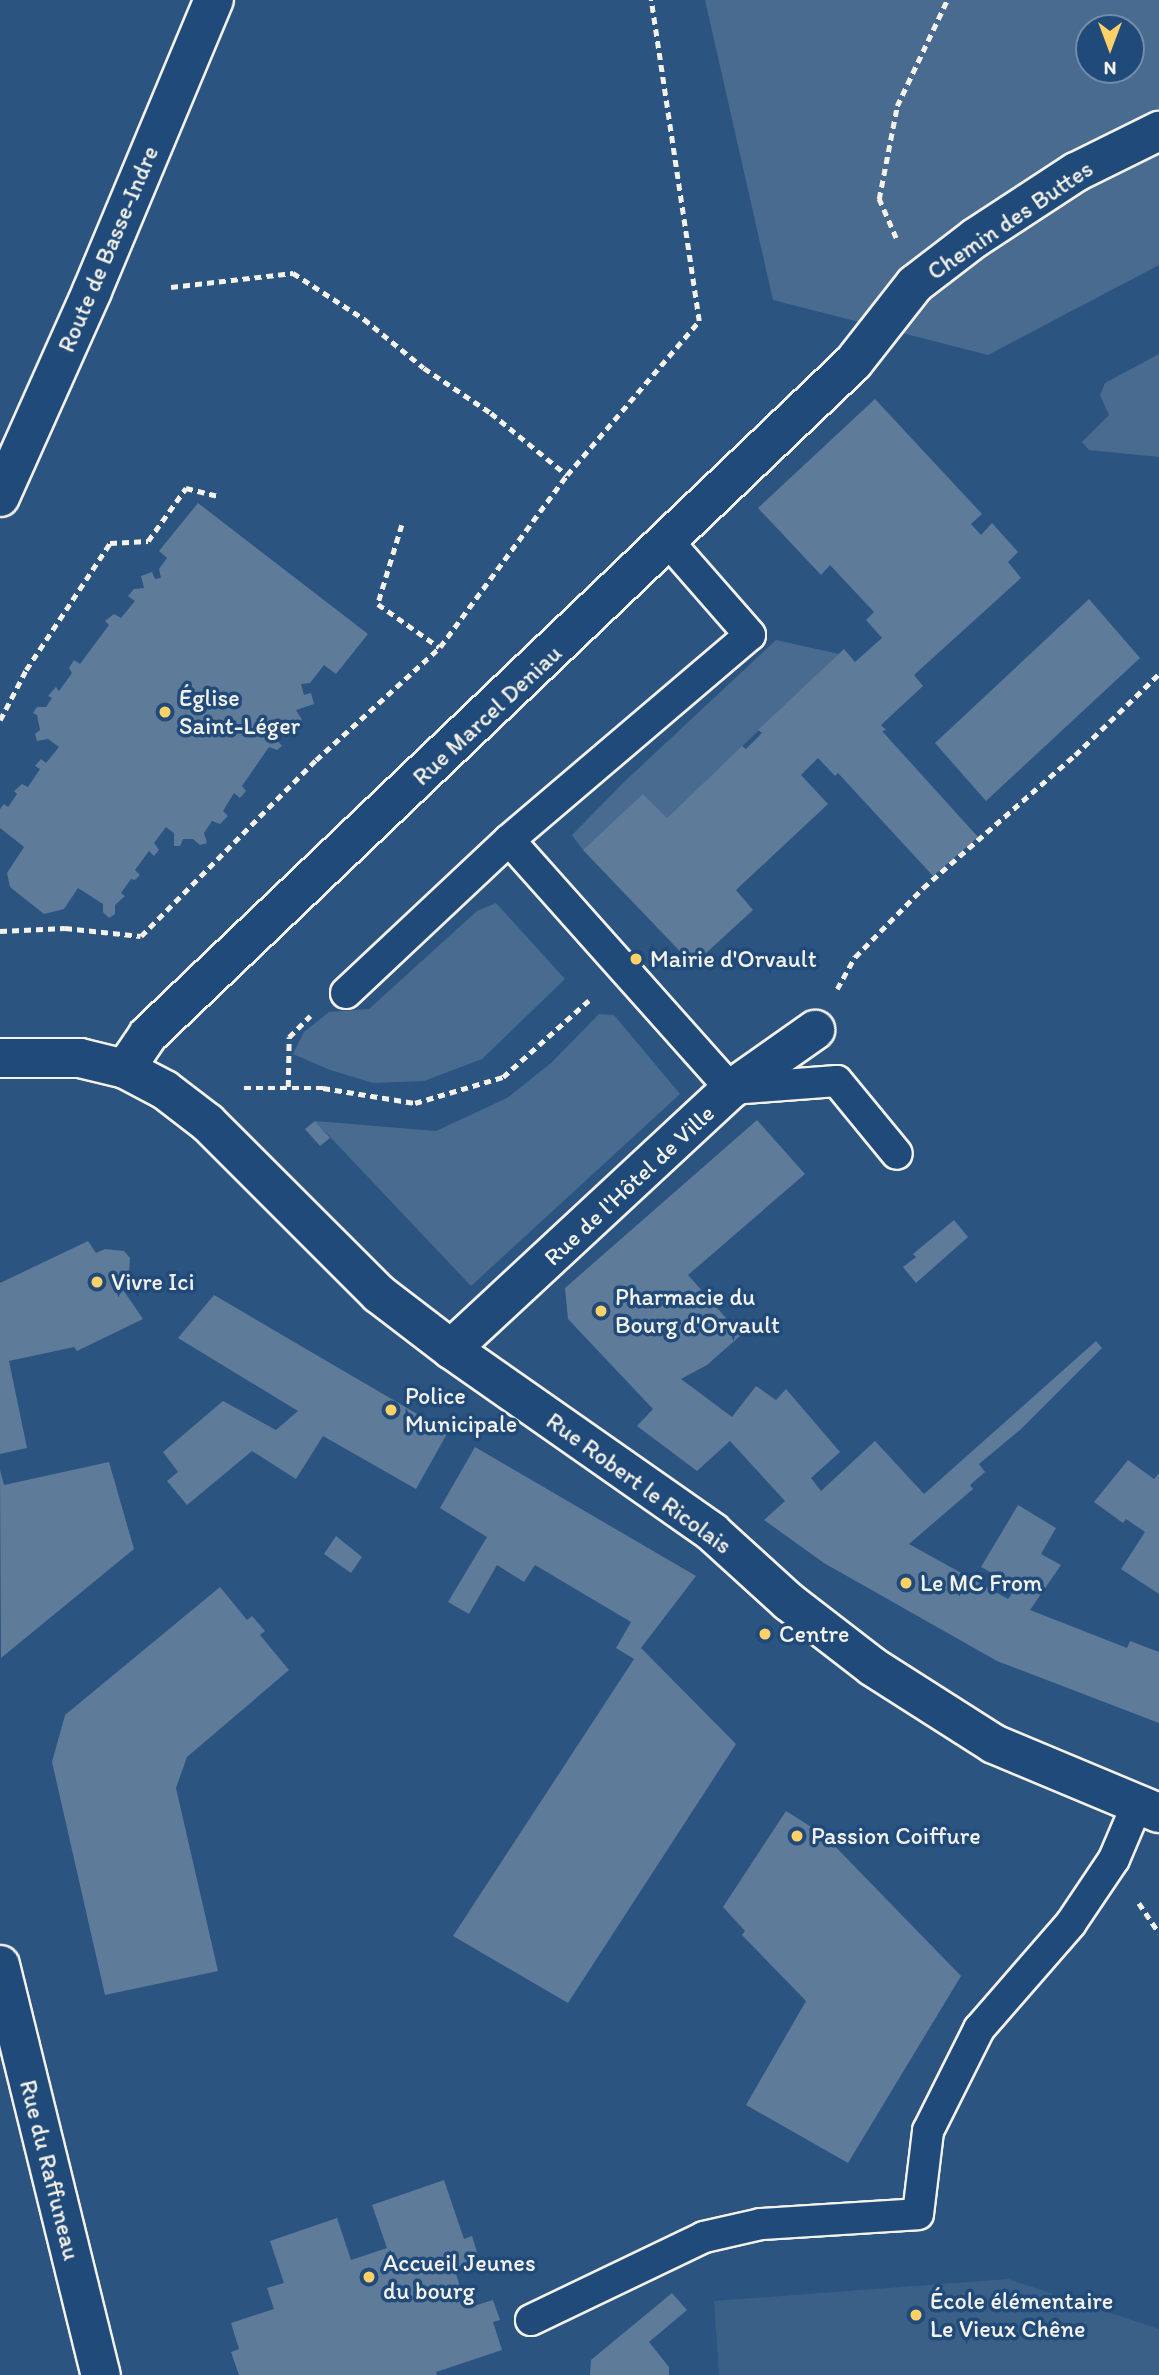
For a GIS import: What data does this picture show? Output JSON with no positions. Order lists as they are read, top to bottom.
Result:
{
  "streets": {
    "street": [
      "Chemin des Buttes",
      "Route de Basse-Indre",
      "Rue Marcel Deniau",
      "Rue de l'Hôtel de Ville",
      "Rue Robert le Ricolais",
      "Rue du Raffuneau"
    ]
  },
  "crossings": [
    ["Chemin des Buttes", "Rue Marcel Deniau"],
    ["Rue Marcel Deniau", "Rue Robert le Ricolais"],
    ["Rue de l'Hôtel de Ville", "Rue Robert le Ricolais"]
  ],
  "places": [
    "Église Saint-Léger",
    "Mairie d'Orvault",
    "Vivre Ici",
    "Pharmacie du Bourg d'Orvault",
    "Police Municipale",
    "Le MC From",
    "Centre",
    "Passion Coiffure",
    "Accueil Jeunes du bourg",
    "École élémentaire Le Vieux Chêne"
  ],
  "north": "bottom"
}
